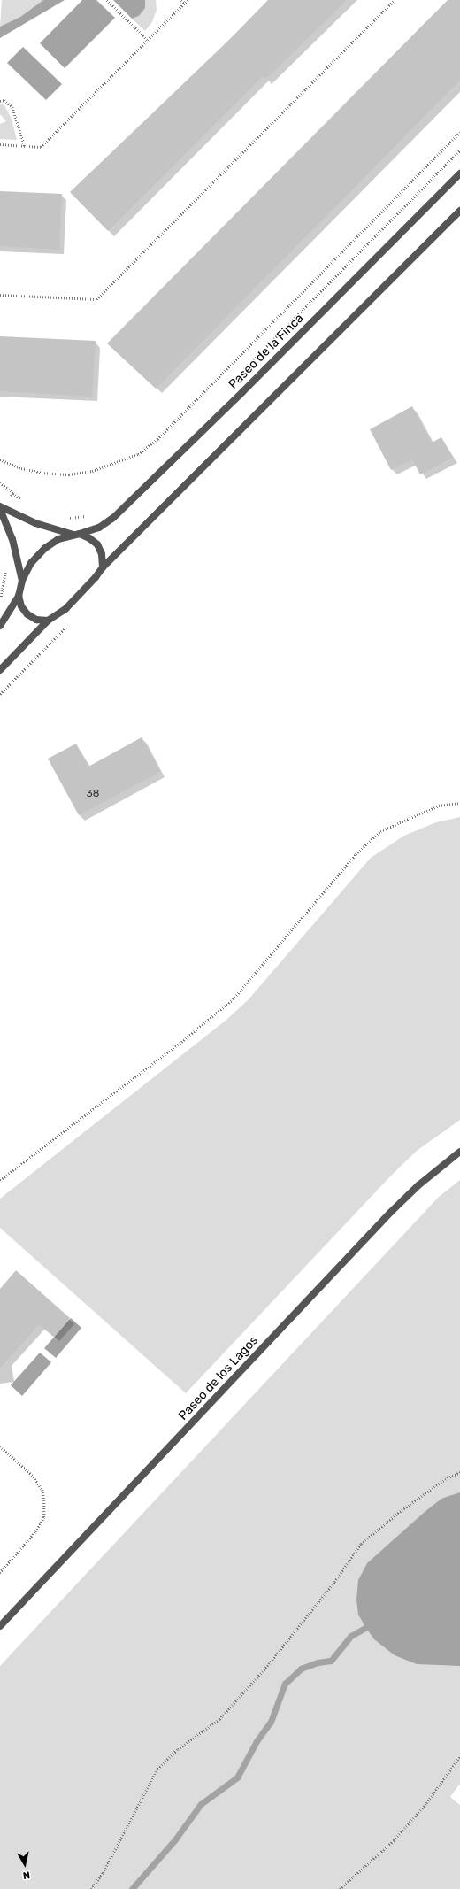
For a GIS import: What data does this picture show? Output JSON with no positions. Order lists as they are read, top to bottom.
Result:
{
  "streets": {
    "street": ["Paseo de la Finca", "Paseo de los Lagos"]
  },
  "house_numbers": ["38"],
  "north": "bottom"
}
